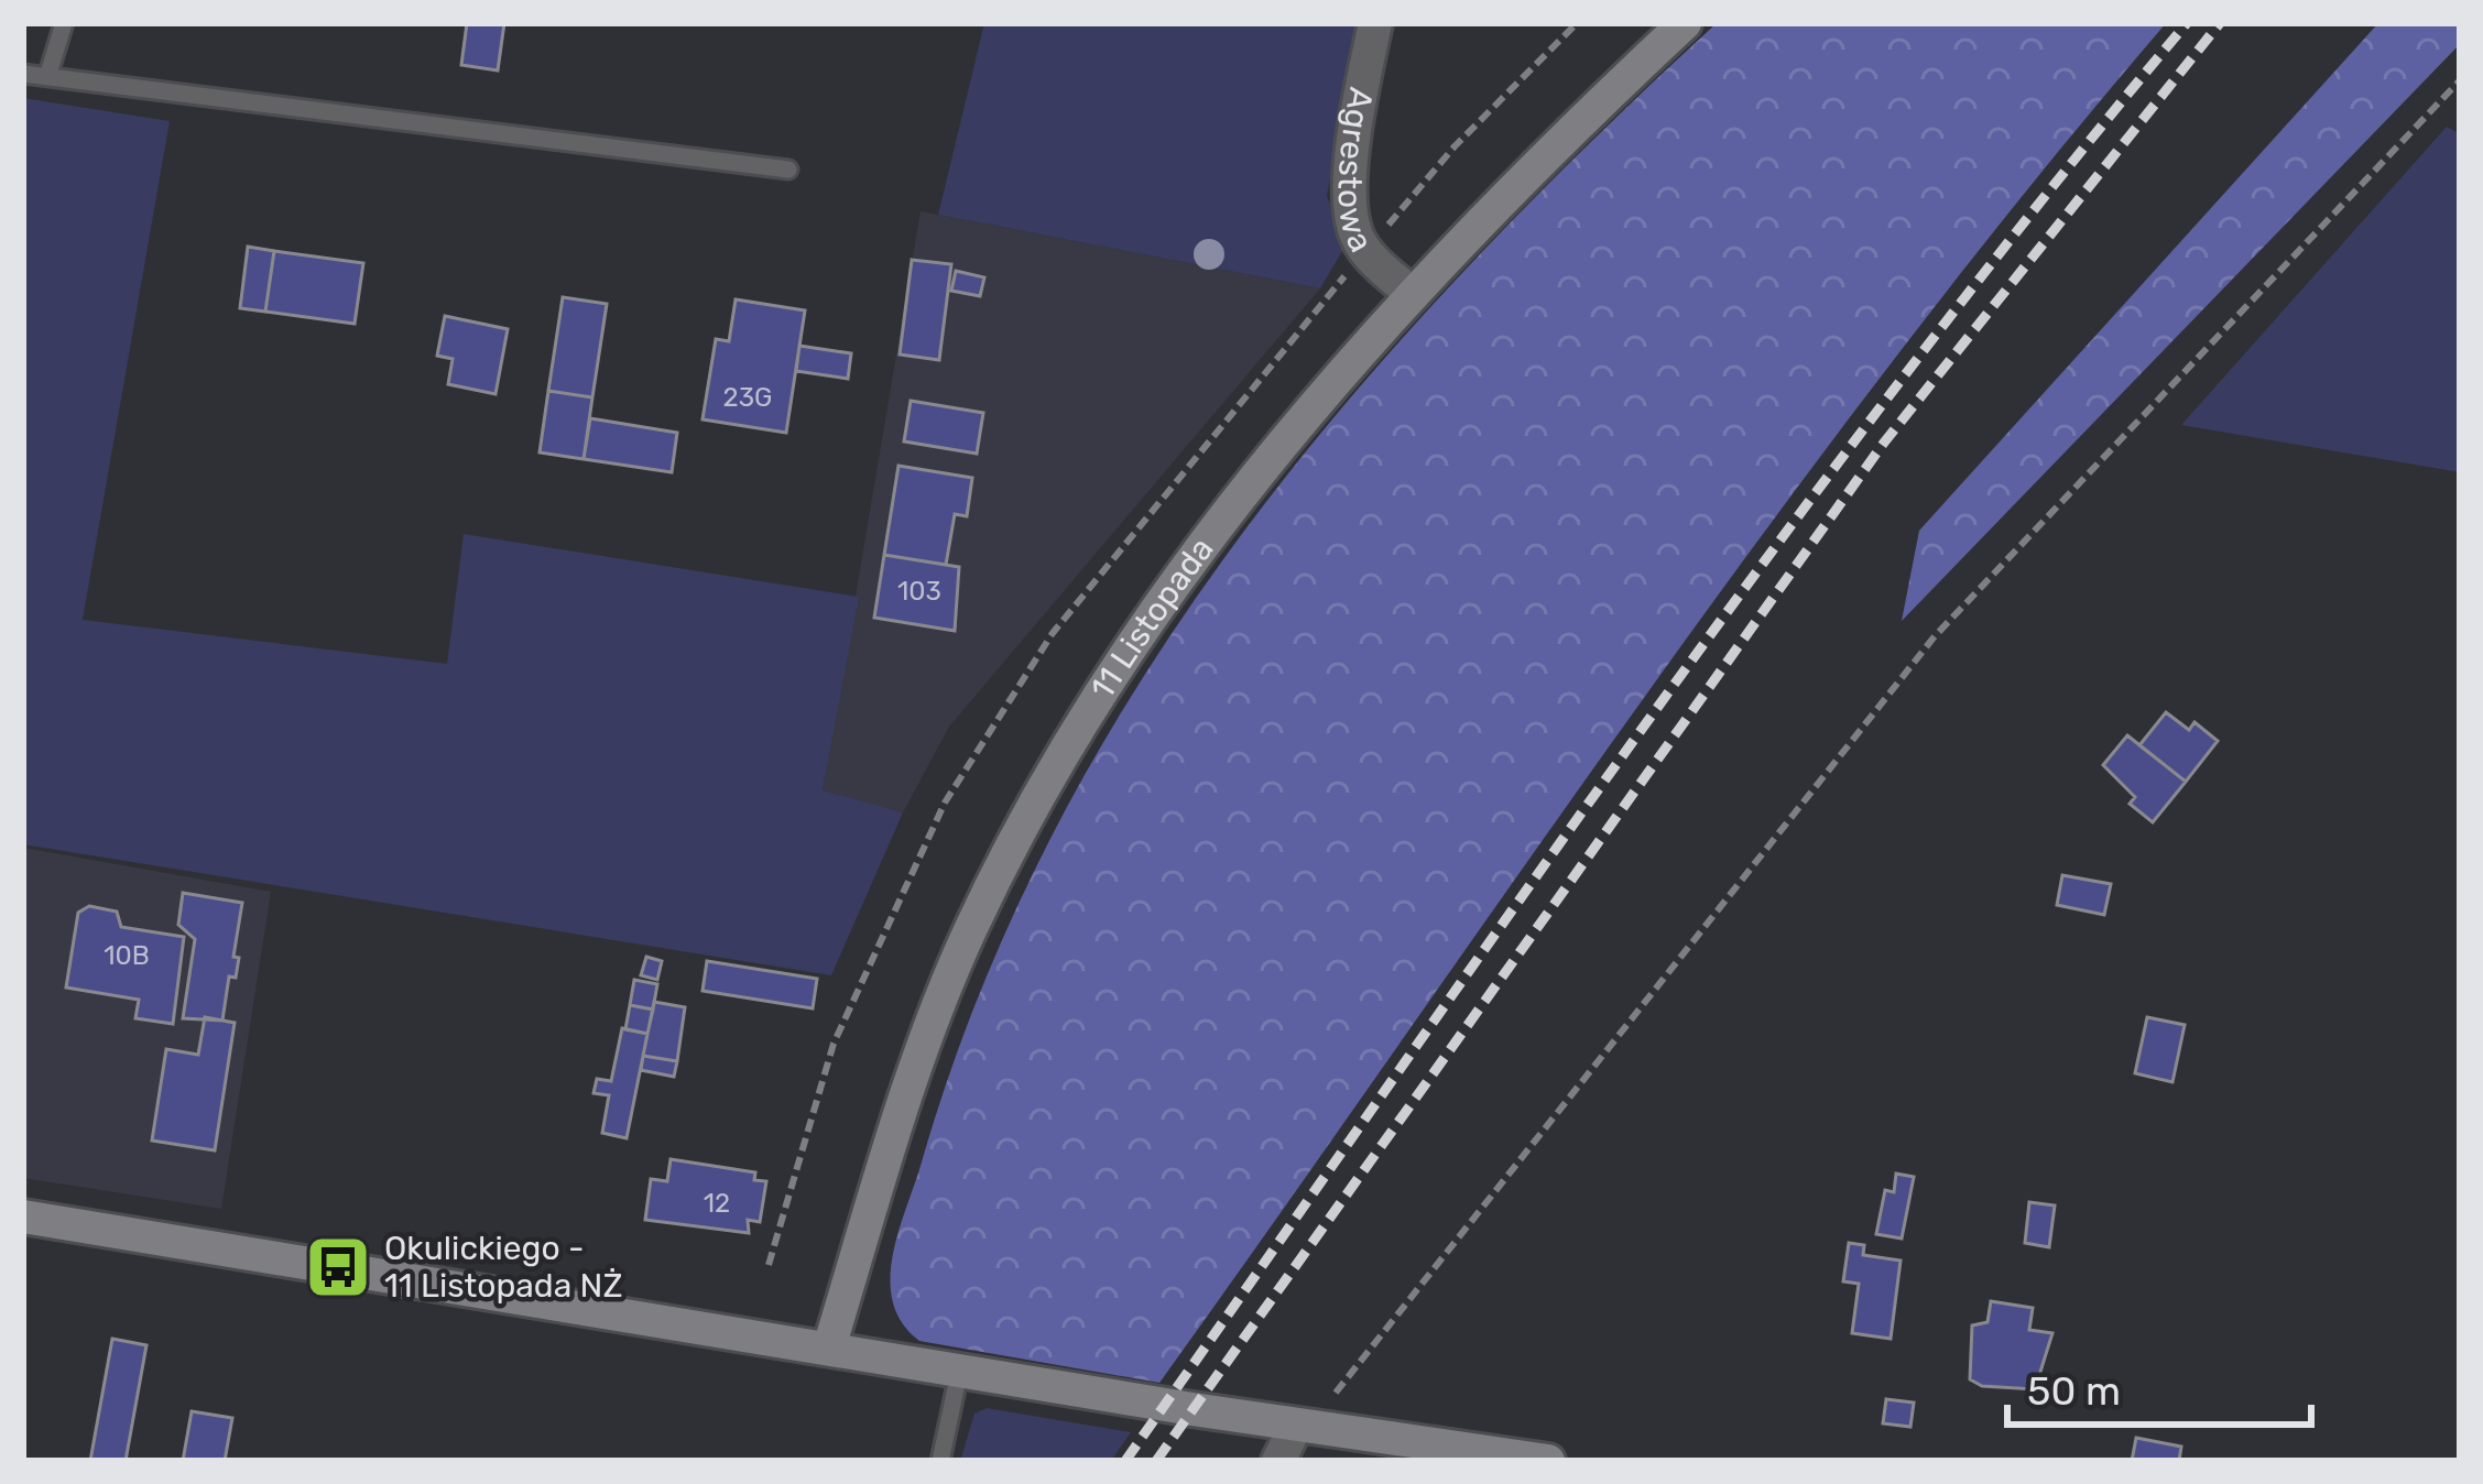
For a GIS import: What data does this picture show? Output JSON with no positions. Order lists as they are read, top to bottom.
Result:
{
  "streets": {
    "street": ["Agrestowa", "11 Listopada"]
  },
  "crossings": [
    ["Agrestowa", "11 Listopada"]
  ],
  "places": {
    "bus stop": ["Okulickiego - 11 Listopada NŻ"]
  },
  "house_numbers": [
    "23G",
    "103",
    "10B",
    "12"
  ],
  "scale_bar": "50 m"
}
